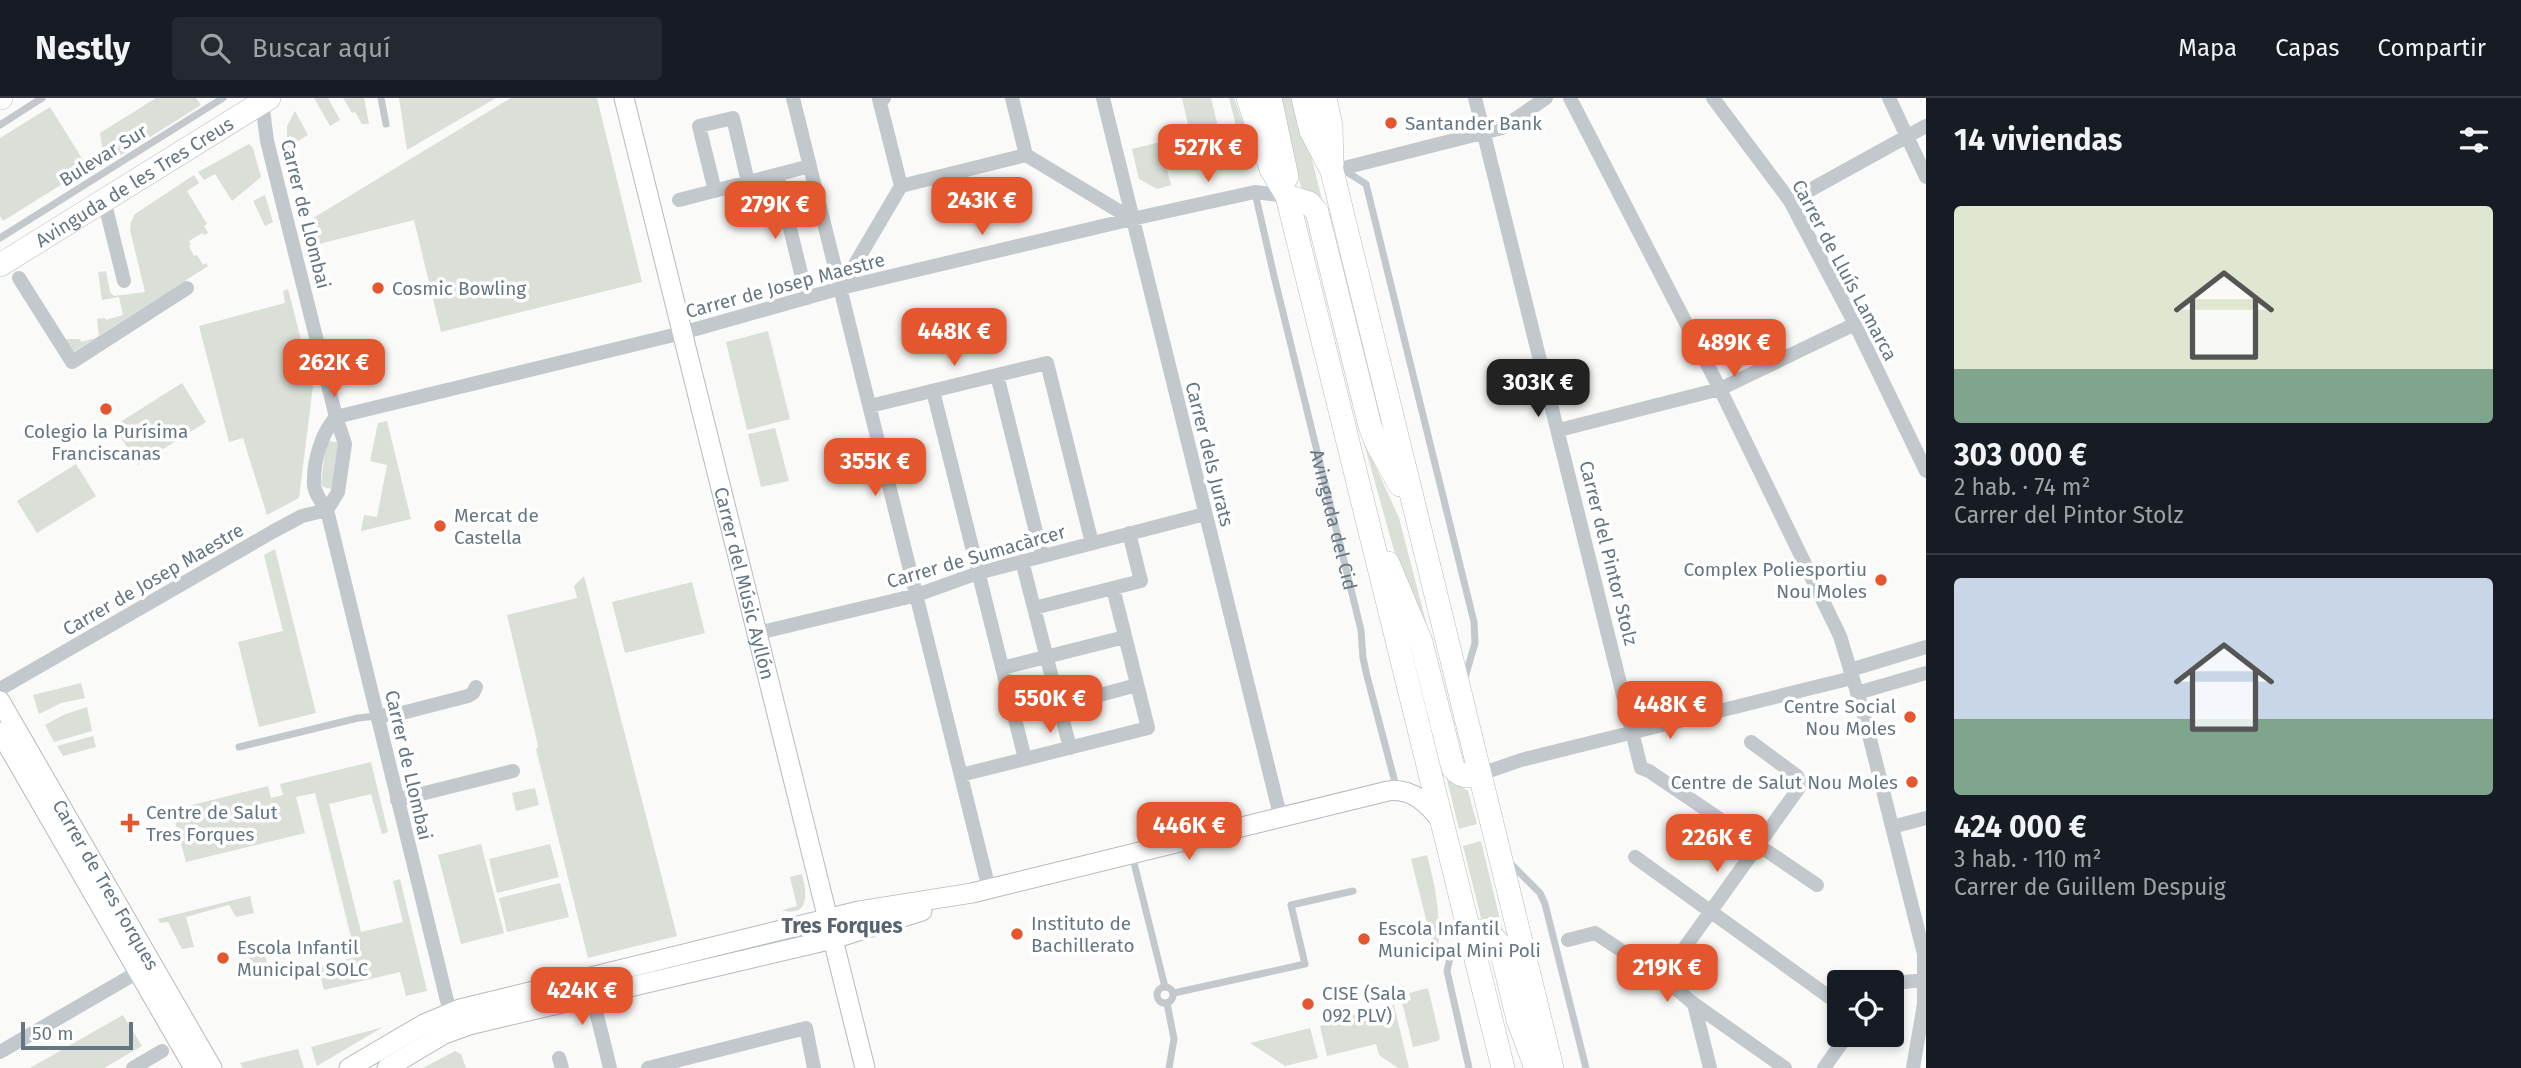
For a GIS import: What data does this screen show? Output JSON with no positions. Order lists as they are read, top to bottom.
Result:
{
  "streets": {
    "main road": ["Avinguda de les Tres Creus", "Avinguda del Cid"],
    "street": [
      "Carrer de Llombai",
      "Carrer de Lluís Lamarca",
      "Carrer de Josep Maestre",
      "Carrer dels Jurats",
      "Carrer del Pintor Stolz",
      "Carrer de Sumacàrcer",
      "Carrer del Músic Ayllón",
      "Carrer de Tres Forques"
    ],
    "lane": ["Bulevar Sur"]
  },
  "crossings": [
    ["Avinguda de les Tres Creus", "Carrer de Llombai"],
    ["Carrer de Llombai", "Carrer de Josep Maestre"],
    ["Carrer de Josep Maestre", "Carrer dels Jurats"],
    ["Carrer de Josep Maestre", "Avinguda del Cid"],
    ["Carrer de Josep Maestre", "Carrer del Músic Ayllón"],
    ["Carrer dels Jurats", "Carrer de Sumacàrcer"],
    ["Carrer de Sumacàrcer", "Carrer del Músic Ayllón"]
  ],
  "districts": ["Tres Forques"],
  "places": {
    "other": [
      "Santander Bank",
      "Cosmic Bowling",
      "Colegio la Purísima Franciscanas",
      "Mercat de Castella",
      "Complex Poliesportiu Nou Moles",
      "Centre Social Nou Moles",
      "Centre de Salut Nou Moles",
      "Instituto de Bachillerato",
      "Escola Infantil Municipal Mini Poli",
      "Escola Infantil Municipal SOLC",
      "CISE (Sala 092 PLV)"
    ],
    "health": ["Centre de Salut Tres Forques"]
  },
  "scale_bar": "50 m",
  "page": {
    "header": "Nestly",
    "search": "Buscar aquí",
    "nav": ["Mapa", "Capas", "Compartir"],
    "heading": "14 viviendas",
    "price": [
      "527K €",
      "243K €",
      "279K €",
      "448K €",
      "489K €",
      "262K €",
      "303K €",
      "355K €",
      "550K €",
      "448K €",
      "446K €",
      "226K €",
      "219K €",
      "424K €"
    ],
    "list": [
      {
        "name": "303 000 €",
        "note": "2 hab. · 74 m² · Carrer del Pintor Stolz"
      },
      {
        "name": "424 000 €",
        "note": "3 hab. · 110 m² · Carrer de Guillem Despuig"
      }
    ],
    "scale": "50 m"
  }
}
